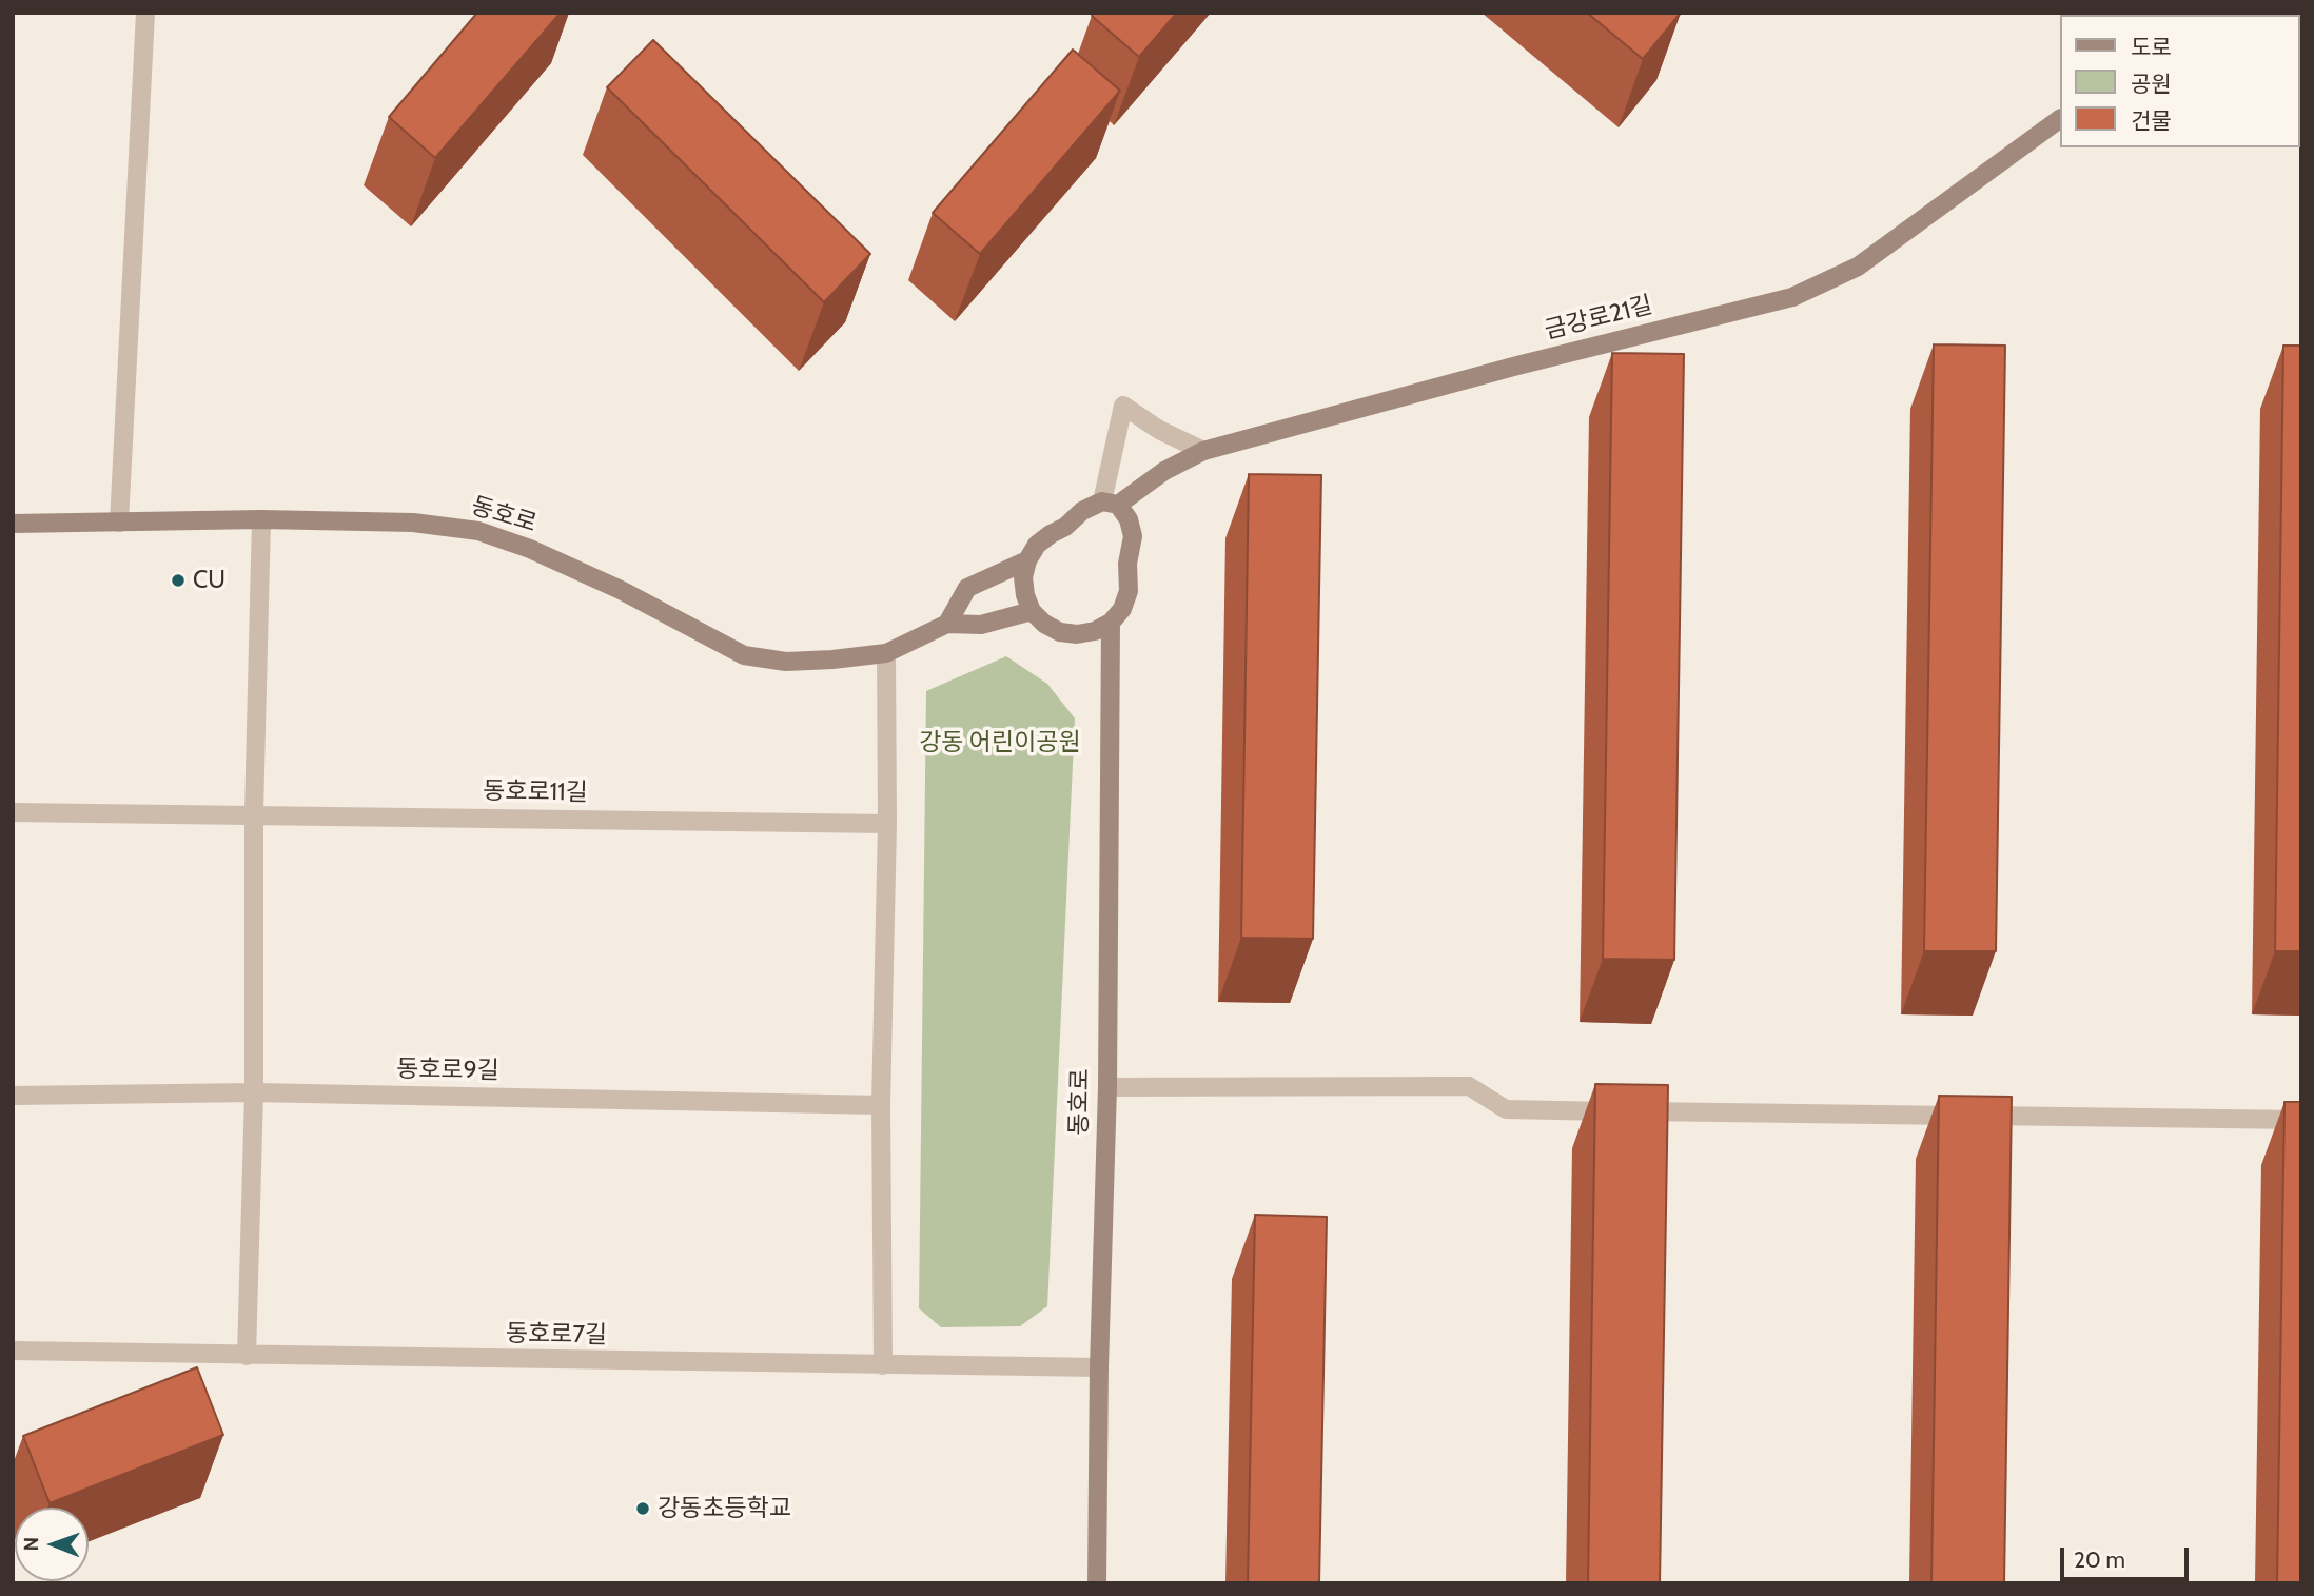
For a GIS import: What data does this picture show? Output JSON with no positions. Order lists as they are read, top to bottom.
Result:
{
  "streets": {
    "street": [
      "금강로21길",
      "동호로",
      "동호로11길",
      "동호로9길",
      "동호로7길"
    ]
  },
  "crossings": [
    ["금강로21길", "동호로"],
    ["동호로", "동호로7길"]
  ],
  "parks": ["강동 어린이공원"],
  "places": ["CU", "강동초등학교"],
  "legend": ["도로", "공원", "건물"],
  "scale_bar": "20 m",
  "north": "left"
}
